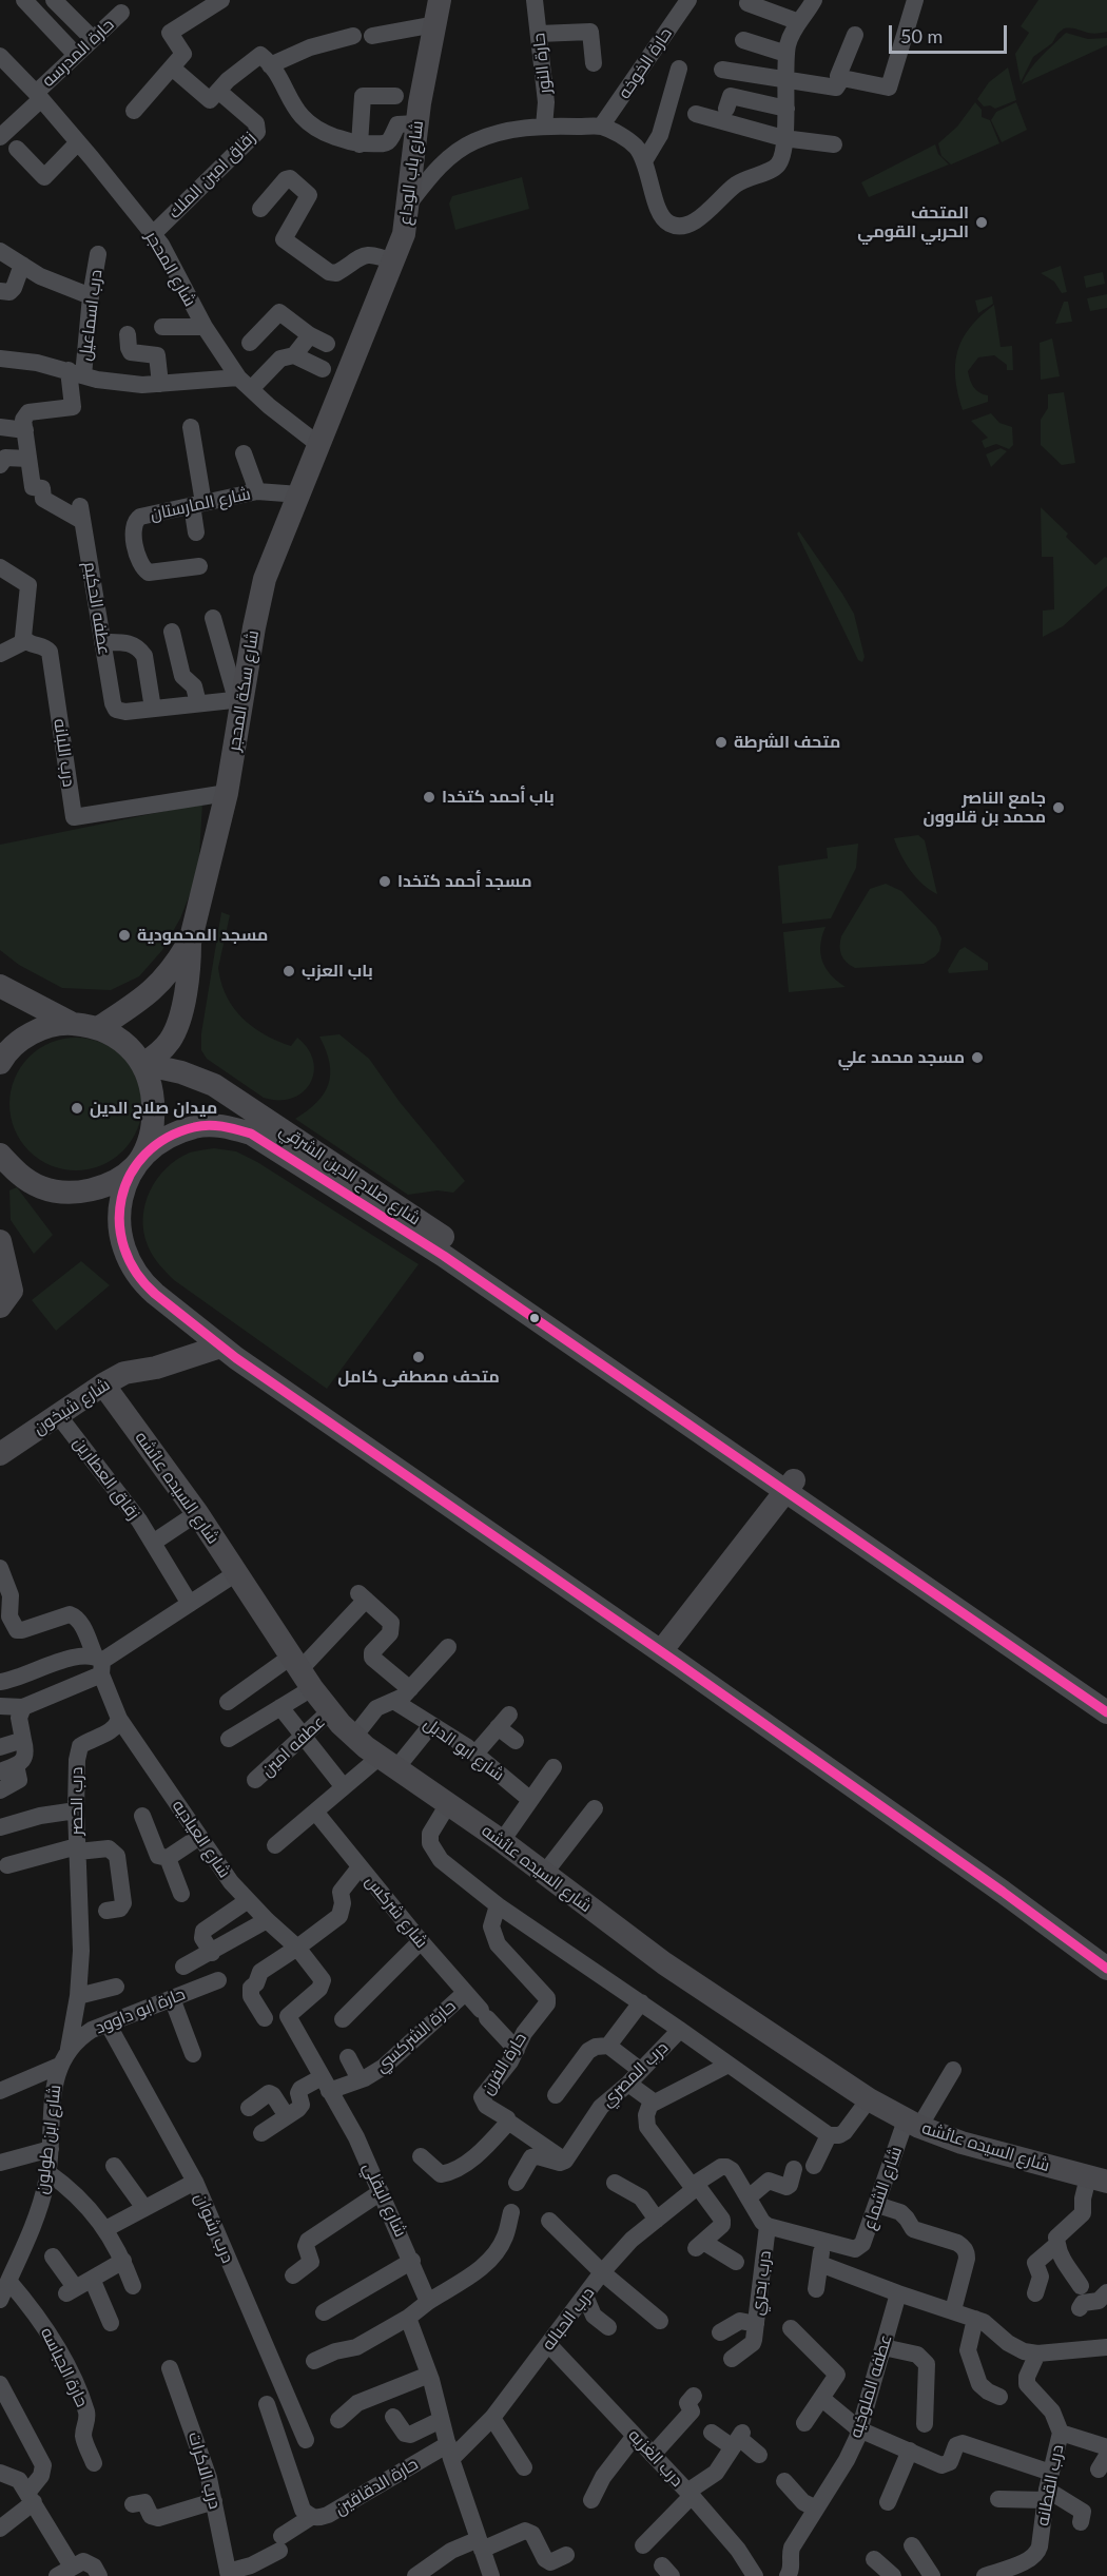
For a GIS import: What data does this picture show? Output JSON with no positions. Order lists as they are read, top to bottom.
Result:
{
  "streets": {
    "main road": [
      "شارع باب الوداع",
      "شارع سكة المحجر",
      "شارع صلاح الدين الشرقي",
      "شارع شيخون",
      "شارع السيده عائشه"
    ],
    "street": [
      "حارة المدرسه",
      "حارة النور",
      "حارة الخوخه",
      "زقاق امين الملك",
      "شارع المحجر",
      "درب اسماعيل",
      "شارع المارستان",
      "عطفه الحكيم",
      "درب اللبانه",
      "زقاق العطارين",
      "عطفه امين",
      "شارع ابو الدبل",
      "درب الحصر",
      "شارع العياديه",
      "شارع شركس",
      "حارة ابو داوود",
      "حارة الشركسي",
      "حارة الفرن",
      "درب المصري",
      "شارع ابن طولون",
      "شارع الشماع",
      "شارع البقلي",
      "درب رشوان",
      "درب بحري",
      "درب الحباله",
      "حارة الجباسه",
      "عطفه الملوخيه",
      "درب الغزيه",
      "درب الاكرات",
      "درب القطانه",
      "حارة الدقاقين"
    ]
  },
  "crossings": [
    ["حارة المدرسه", "شارع المحجر"],
    ["شارع باب الوداع", "شارع المحجر"],
    ["شارع باب الوداع", "شارع سكة المحجر"],
    ["زقاق امين الملك", "شارع المحجر"],
    ["شارع المحجر", "شارع سكة المحجر"],
    ["شارع المارستان", "شارع سكة المحجر"],
    ["شارع سكة المحجر", "درب اللبانه"],
    ["شارع سكة المحجر", "شارع صلاح الدين الشرقي"],
    ["شارع شيخون", "زقاق العطارين"],
    ["شارع شيخون", "شارع السيده عائشه"],
    ["شارع السيده عائشه", "عطفه امين"],
    ["شارع السيده عائشه", "شارع الشماع"],
    ["درب الحصر", "شارع العياديه"],
    ["درب الحصر", "حارة ابو داوود"],
    ["درب الحصر", "شارع ابن طولون"],
    ["شارع العياديه", "شارع البقلي"],
    ["شارع شركس", "حارة الشركسي"],
    ["شارع شركس", "حارة الفرن"],
    ["حارة ابو داوود", "شارع ابن طولون"],
    ["حارة ابو داوود", "درب رشوان"],
    ["حارة الشركسي", "شارع البقلي"],
    ["شارع ابن طولون", "حارة الجباسه"],
    ["درب رشوان", "حارة الدقاقين"],
    ["درب بحري", "درب الحباله"],
    ["درب الحباله", "درب الغزيه"],
    ["درب الحباله", "حارة الدقاقين"]
  ],
  "places": [
    "المتحف الحربي القومي",
    "متحف الشرطة",
    "باب أحمد كتخدا",
    "جامع الناصر محمد بن قلاوون",
    "مسجد أحمد كتخدا",
    "مسجد المحمودية",
    "باب العزب",
    "مسجد محمد علي",
    "ميدان صلاح الدين",
    "متحف مصطفى كامل"
  ],
  "scale_bar": "50 m"
}
